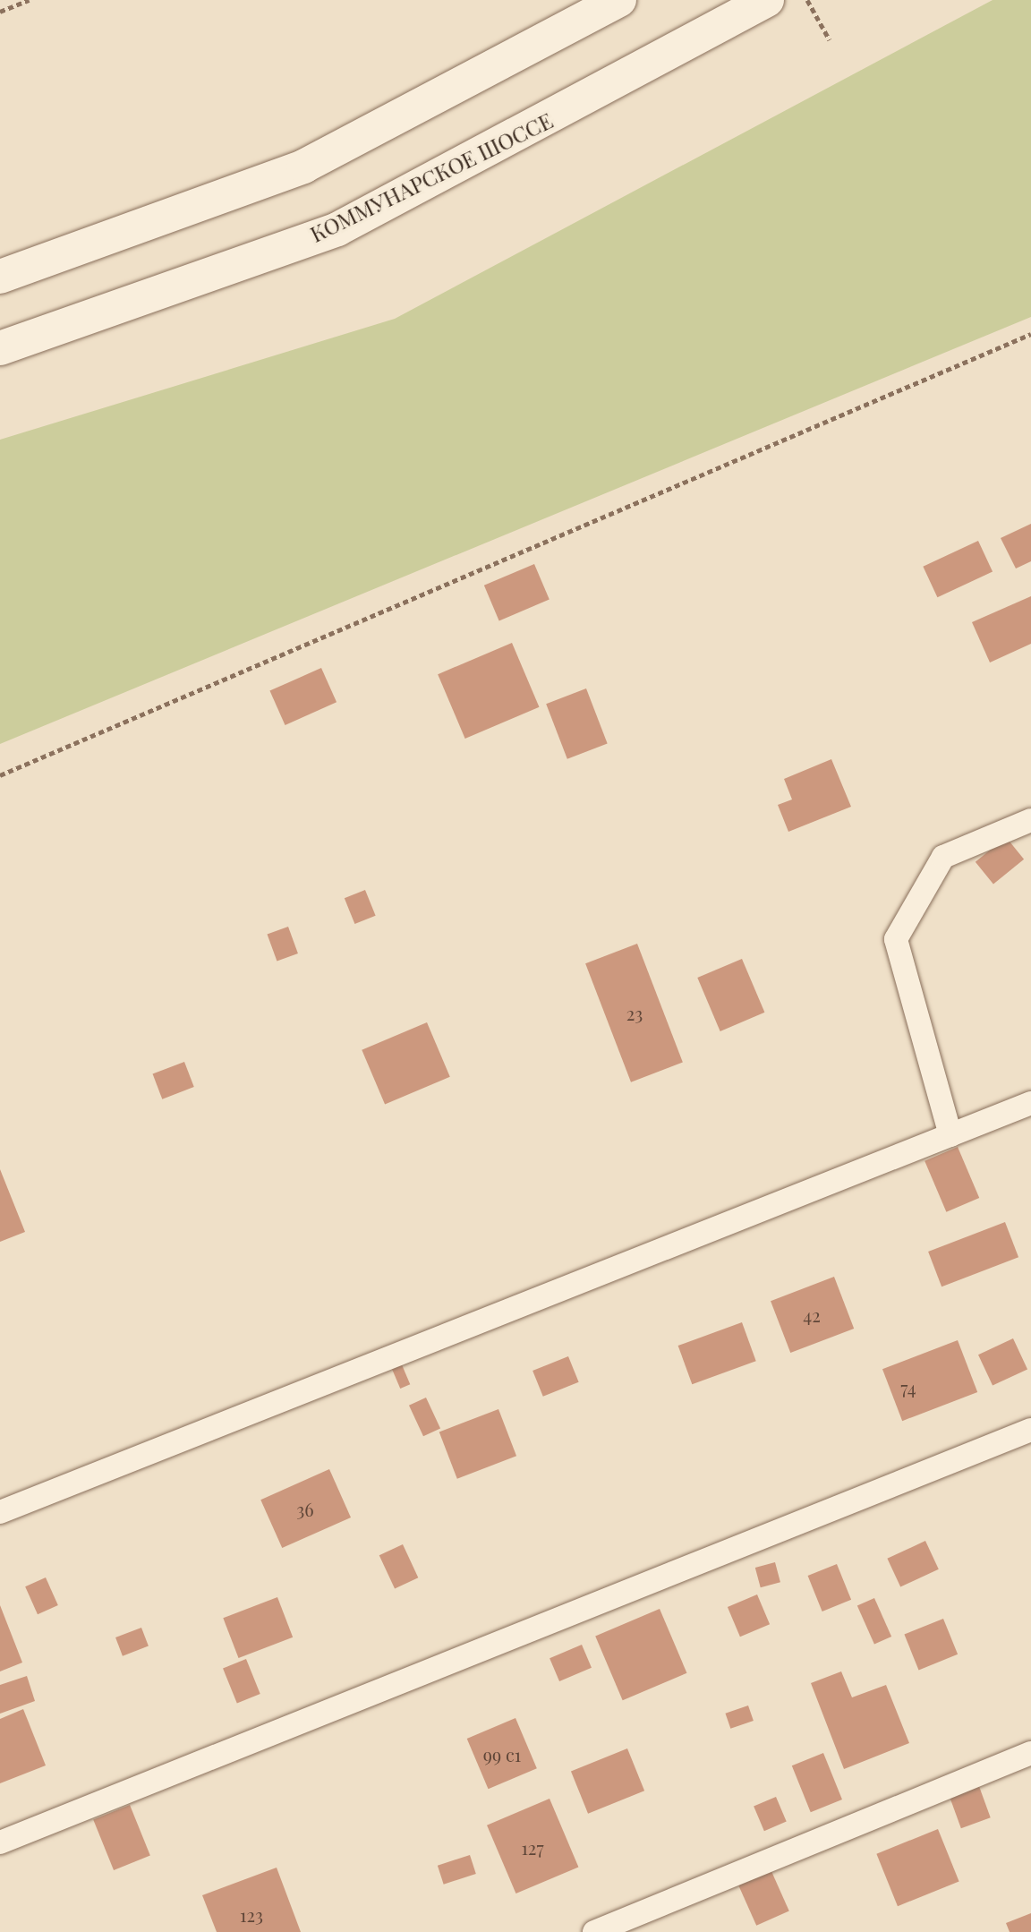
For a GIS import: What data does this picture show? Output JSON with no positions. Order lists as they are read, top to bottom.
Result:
{
  "streets": {
    "main road": ["КОММУНАРСКОЕ ШОССЕ"]
  },
  "house_numbers": [
    "23",
    "42",
    "74",
    "36",
    "99 с1",
    "127",
    "123"
  ]
}
